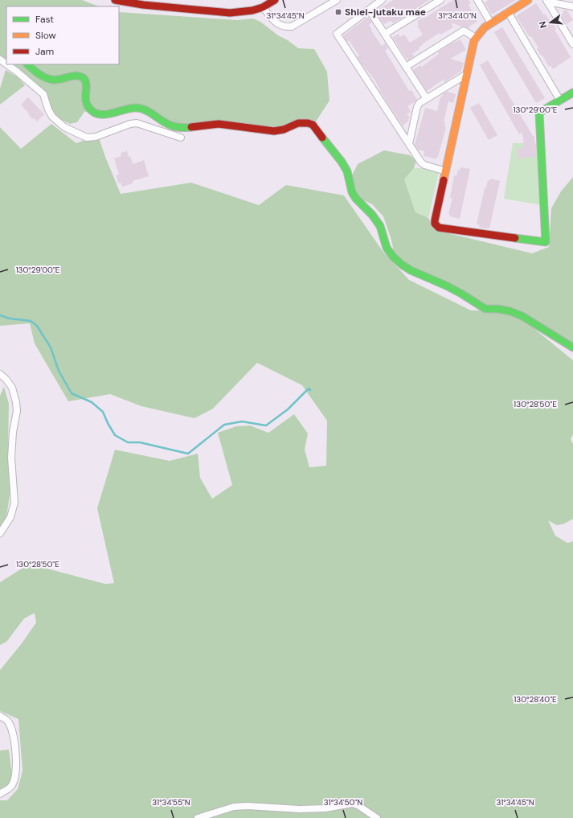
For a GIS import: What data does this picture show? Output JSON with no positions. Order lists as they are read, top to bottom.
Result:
{
  "places": {
    "transit": ["Shiei-jutaku mae"]
  },
  "legend": ["Fast", "Slow", "Jam"],
  "north": "left",
  "coordinates": [
    "31°34'45\"N",
    "31°34'40\"N",
    "130°29'00\"E",
    "130°28'50\"E",
    "130°28'40\"E",
    "31°34'55\"N",
    "31°34'50\"N"
  ]
}
